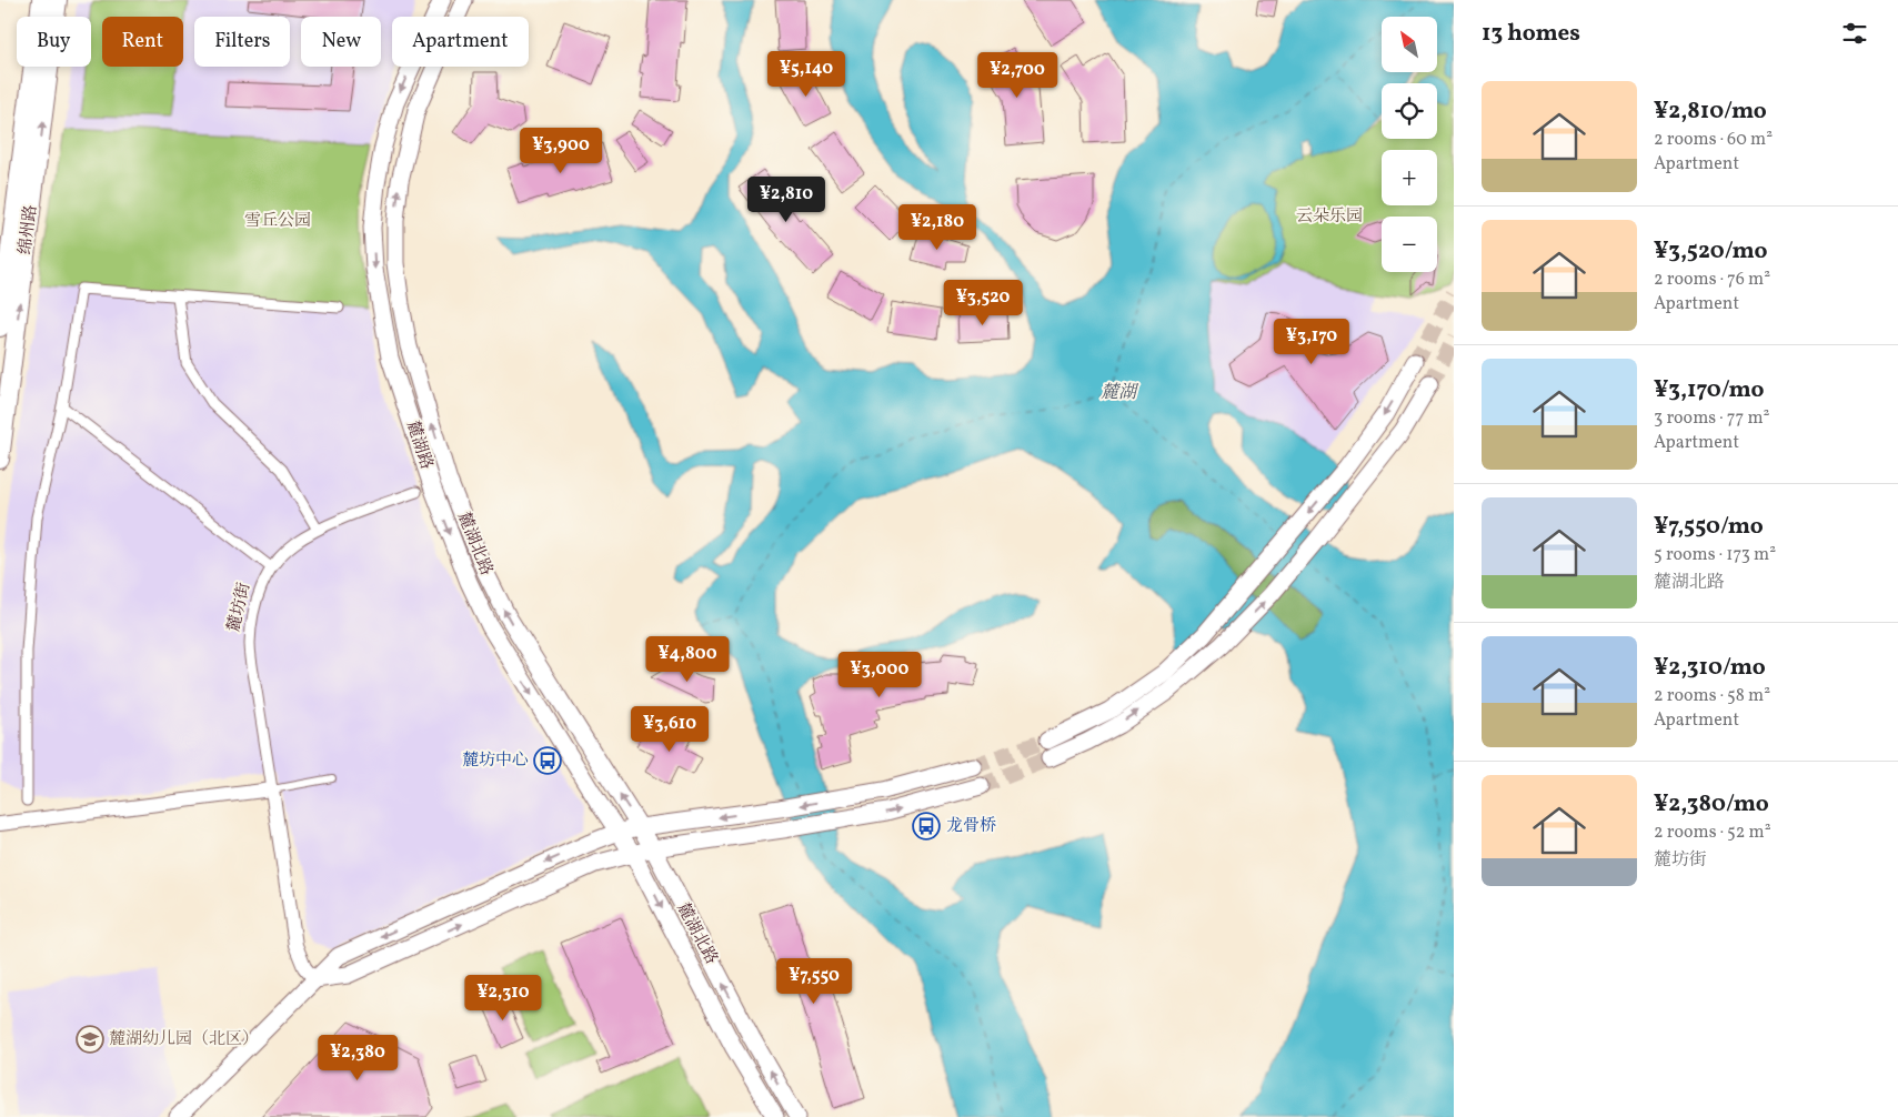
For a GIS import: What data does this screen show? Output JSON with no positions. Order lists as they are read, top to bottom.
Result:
{
  "streets": {
    "main road": ["绵州路"],
    "street": ["麓湖路", "麓湖北路", "麓坊街"]
  },
  "one_way": ["麓湖路", "麓湖北路"],
  "water": ["麓湖"],
  "parks": ["云朵乐园", "雪丘公园"],
  "places": {
    "bus stop": ["麓坊中心", "龙骨桥"],
    "school or university": ["麓湖幼儿园（北区）"]
  },
  "north": "top left",
  "page": {
    "heading": "13 homes",
    "map_buttons": ["+", "−"],
    "chip": [
      "Buy",
      "Rent",
      "Filters",
      "New",
      "Apartment"
    ],
    "price": [
      "¥5,140",
      "¥2,700",
      "¥3,900",
      "¥2,810",
      "¥2,180",
      "¥3,520",
      "¥3,170",
      "¥4,800",
      "¥3,000",
      "¥3,610",
      "¥7,550",
      "¥2,310",
      "¥2,380"
    ],
    "list": [
      {
        "name": "¥2,810/mo",
        "note": "2 rooms · 60 m² · Apartment"
      },
      {
        "name": "¥3,520/mo",
        "note": "2 rooms · 76 m² · Apartment"
      },
      {
        "name": "¥3,170/mo",
        "note": "3 rooms · 77 m² · Apartment"
      },
      {
        "name": "¥7,550/mo",
        "note": "5 rooms · 173 m² · 麓湖北路"
      },
      {
        "name": "¥2,310/mo",
        "note": "2 rooms · 58 m² · Apartment"
      },
      {
        "name": "¥2,380/mo",
        "note": "2 rooms · 52 m² · 麓坊街"
      }
    ]
  }
}
